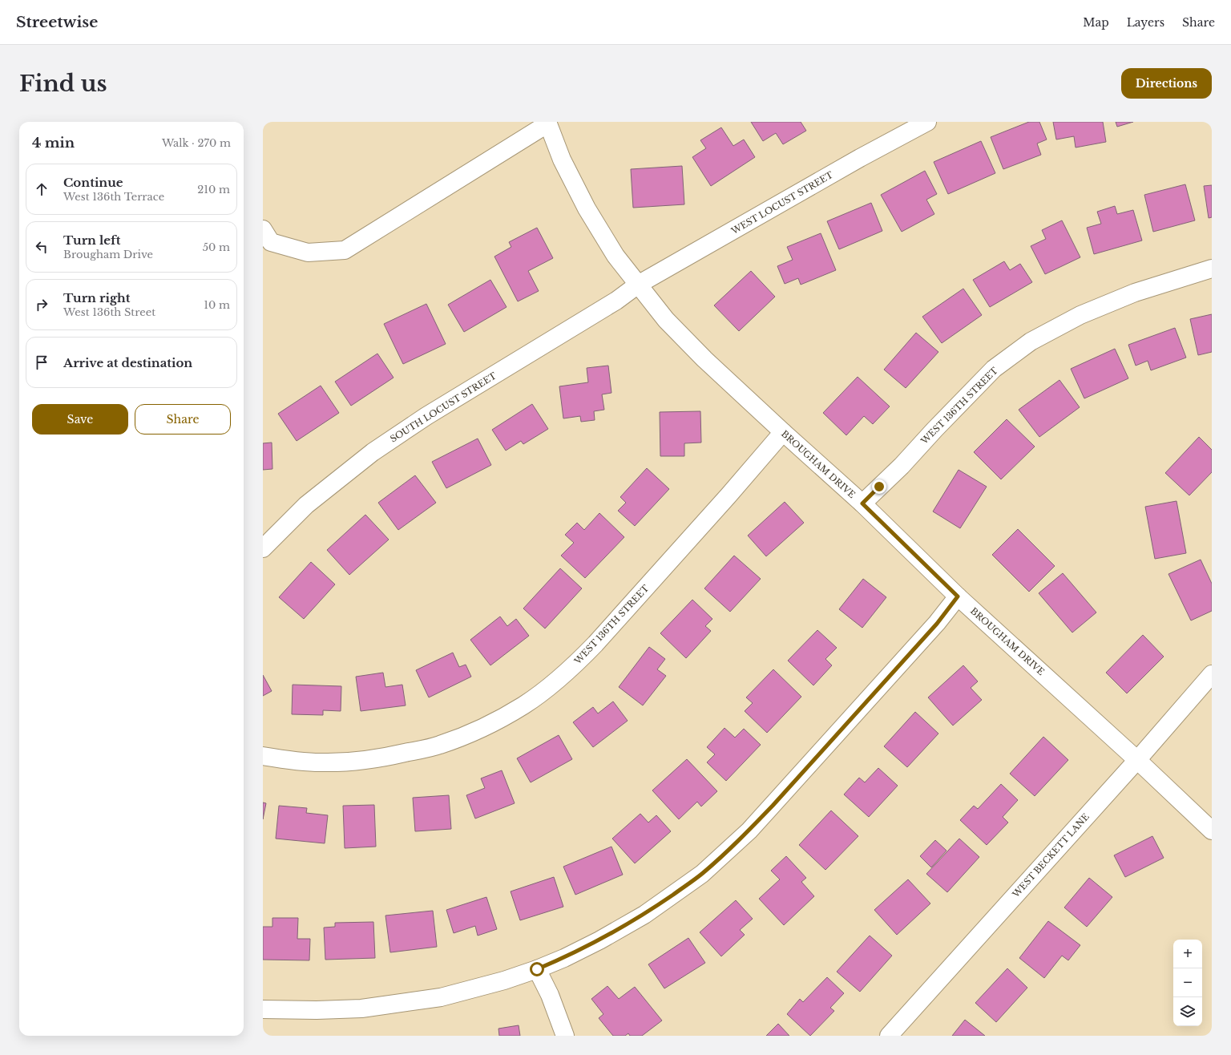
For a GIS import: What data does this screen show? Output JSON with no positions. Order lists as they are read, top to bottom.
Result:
{
  "streets": {
    "street": [
      "WEST LOCUST STREET",
      "WEST 136TH STREET",
      "SOUTH LOCUST STREET",
      "BROUGHAM DRIVE",
      "WEST BECKETT LANE"
    ]
  },
  "crossings": [
    ["WEST LOCUST STREET", "SOUTH LOCUST STREET"],
    ["WEST LOCUST STREET", "BROUGHAM DRIVE"],
    ["WEST 136TH STREET", "BROUGHAM DRIVE"],
    ["SOUTH LOCUST STREET", "BROUGHAM DRIVE"],
    ["BROUGHAM DRIVE", "WEST BECKETT LANE"]
  ],
  "page": {
    "header": "Streetwise",
    "nav": ["Map", "Layers", "Share"],
    "buttons": [
      "Directions",
      ["Save", "Share"]
    ],
    "title": "Find us",
    "heading": ["4 min", "Walk · 270 m"],
    "list": [
      ["Continue", "West 136th Terrace", "210 m"],
      ["Turn left", "Brougham Drive", "50 m"],
      ["Turn right", "West 136th Street", "10 m"],
      "Arrive at destination"
    ],
    "map_buttons": ["+", "−"]
  }
}
